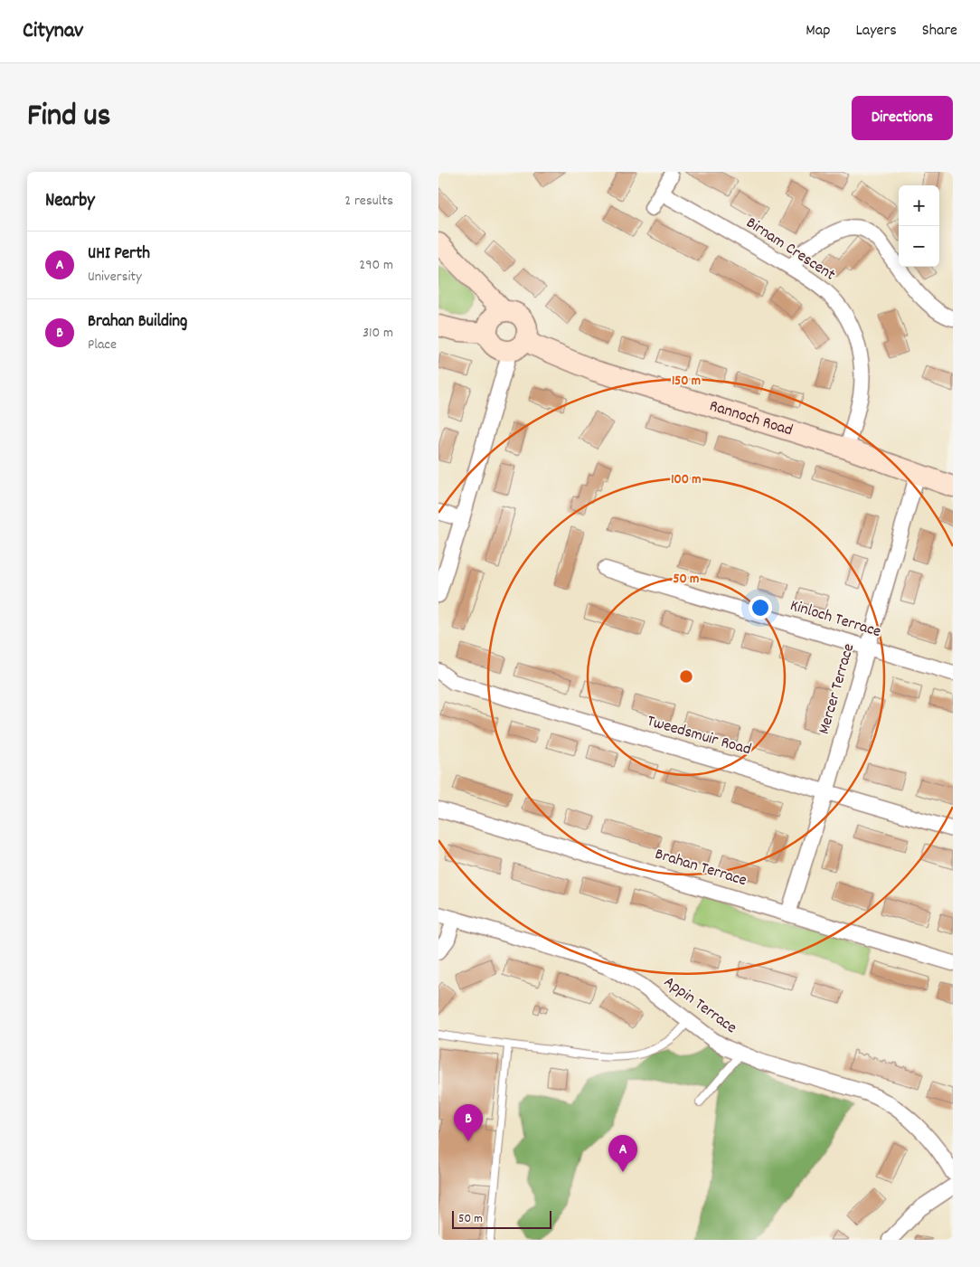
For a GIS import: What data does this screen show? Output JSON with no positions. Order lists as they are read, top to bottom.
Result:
{
  "streets": {
    "street": [
      "Birnam Crescent",
      "Rannoch Road",
      "Kinloch Terrace",
      "Mercer Terrace",
      "Tweedsmuir Road",
      "Brahan Terrace",
      "Appin Terrace"
    ]
  },
  "crossings": [
    ["Birnam Crescent", "Rannoch Road"],
    ["Rannoch Road", "Mercer Terrace"],
    ["Kinloch Terrace", "Mercer Terrace"],
    ["Mercer Terrace", "Tweedsmuir Road"],
    ["Mercer Terrace", "Brahan Terrace"]
  ],
  "scale_bar": "50 m",
  "page": {
    "header": "Citynav",
    "nav": ["Map", "Layers", "Share"],
    "title": "Find us",
    "buttons": "Directions",
    "heading": ["Nearby", "2 results"],
    "map_buttons": ["+", "−"],
    "list": [
      {
        "mark": "A",
        "name": "UHI Perth",
        "note": "University",
        "value": "290 m"
      },
      {
        "mark": "B",
        "name": "Brahan Building",
        "note": "Place",
        "value": "310 m"
      }
    ],
    "pins": ["B", "A"],
    "scale": "50 m"
  },
  "rings": ["150 m", "100 m", "50 m"]
}
